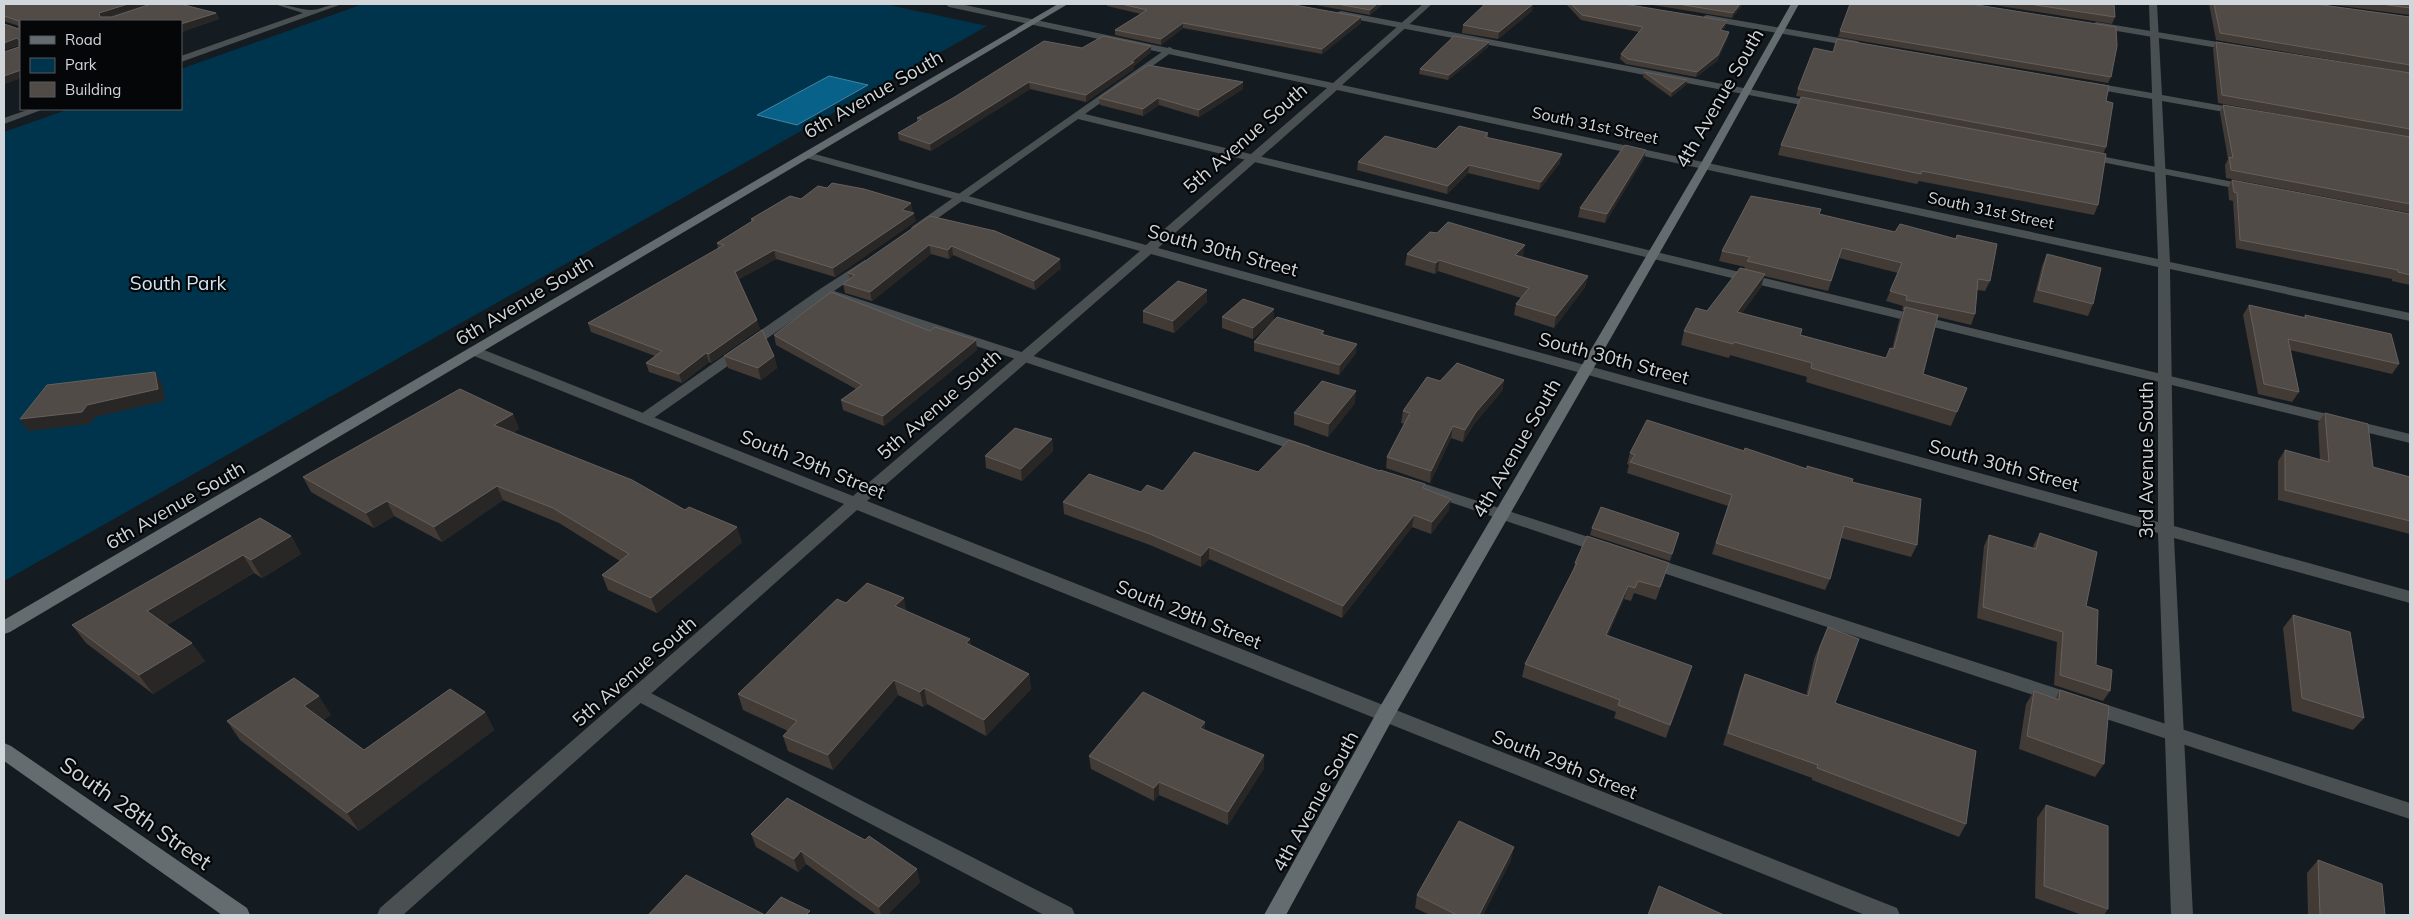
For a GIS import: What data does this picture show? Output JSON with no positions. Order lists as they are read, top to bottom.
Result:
{
  "streets": {
    "street": [
      "6th Avenue South",
      "4th Avenue South",
      "South 31st Street",
      "5th Avenue South",
      "South 30th Street",
      "3rd Avenue South",
      "South 29th Street",
      "South 28th Street"
    ]
  },
  "crossings": [
    ["6th Avenue South", "South 31st Street"],
    ["6th Avenue South", "South 30th Street"],
    ["6th Avenue South", "South 29th Street"],
    ["4th Avenue South", "South 31st Street"],
    ["4th Avenue South", "South 30th Street"],
    ["4th Avenue South", "South 29th Street"],
    ["South 31st Street", "5th Avenue South"],
    ["South 31st Street", "3rd Avenue South"],
    ["5th Avenue South", "South 30th Street"],
    ["5th Avenue South", "South 29th Street"],
    ["South 30th Street", "3rd Avenue South"]
  ],
  "parks": ["South Park"],
  "legend": ["Road", "Park", "Building"]
}
